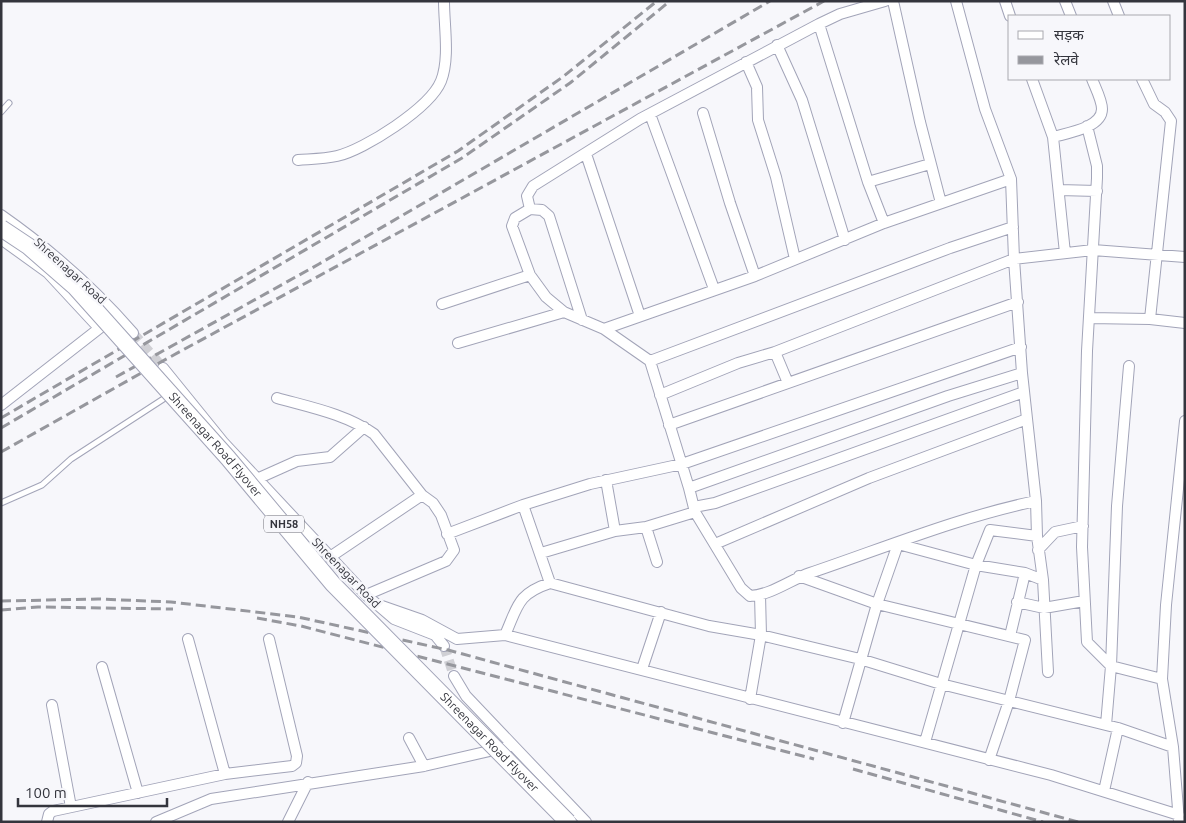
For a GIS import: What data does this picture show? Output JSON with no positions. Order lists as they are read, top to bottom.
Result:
{
  "streets": {
    "highway": ["Shreenagar Road Flyover", "NH58"],
    "street": ["Shreenagar Road"]
  },
  "legend": ["सड़क", "रेलवे"],
  "scale_bar": "100 m"
}
